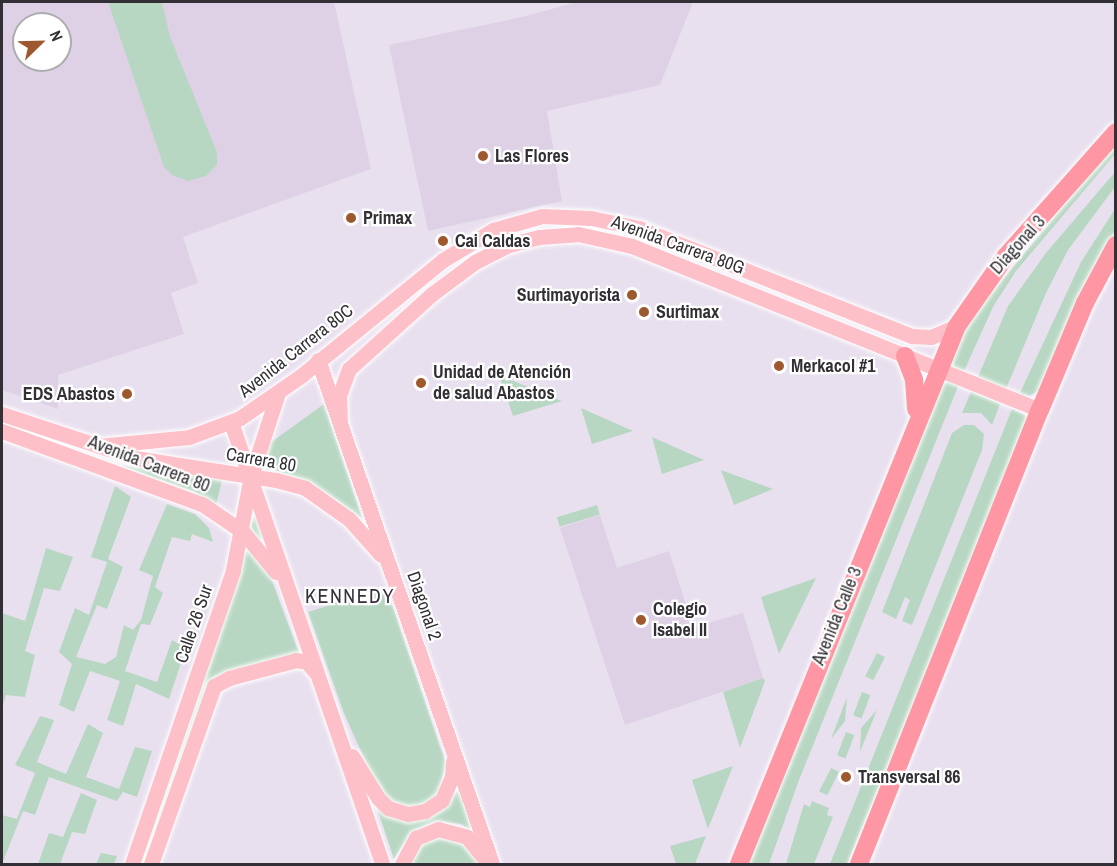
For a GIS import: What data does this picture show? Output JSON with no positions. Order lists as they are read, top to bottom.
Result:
{
  "streets": {
    "highway": ["Diagonal 3", "Avenida Calle 3"],
    "main road": [
      "Avenida Carrera 80G",
      "Avenida Carrera 80C",
      "Carrera 80",
      "Avenida Carrera 80",
      "Diagonal 2",
      "Calle 26 Sur"
    ]
  },
  "crossings": [
    ["Avenida Carrera 80G", "Diagonal 3"],
    ["Avenida Carrera 80G", "Avenida Carrera 80C"],
    ["Avenida Carrera 80G", "Diagonal 2"],
    ["Avenida Carrera 80G", "Avenida Calle 3"],
    ["Diagonal 3", "Avenida Calle 3"],
    ["Avenida Carrera 80C", "Carrera 80"],
    ["Avenida Carrera 80C", "Avenida Carrera 80"],
    ["Avenida Carrera 80C", "Diagonal 2"],
    ["Avenida Carrera 80C", "Calle 26 Sur"],
    ["Carrera 80", "Avenida Carrera 80"],
    ["Carrera 80", "Diagonal 2"],
    ["Carrera 80", "Calle 26 Sur"],
    ["Avenida Carrera 80", "Calle 26 Sur"]
  ],
  "districts": ["KENNEDY"],
  "places": [
    "Las Flores",
    "Primax",
    "Cai Caldas",
    "Surtimayorista",
    "Surtimax",
    "Merkacol #1",
    "Unidad de Atención de salud Abastos",
    "EDS Abastos",
    "Colegio Isabel II",
    "Transversal 86"
  ],
  "north": "top right"
}
